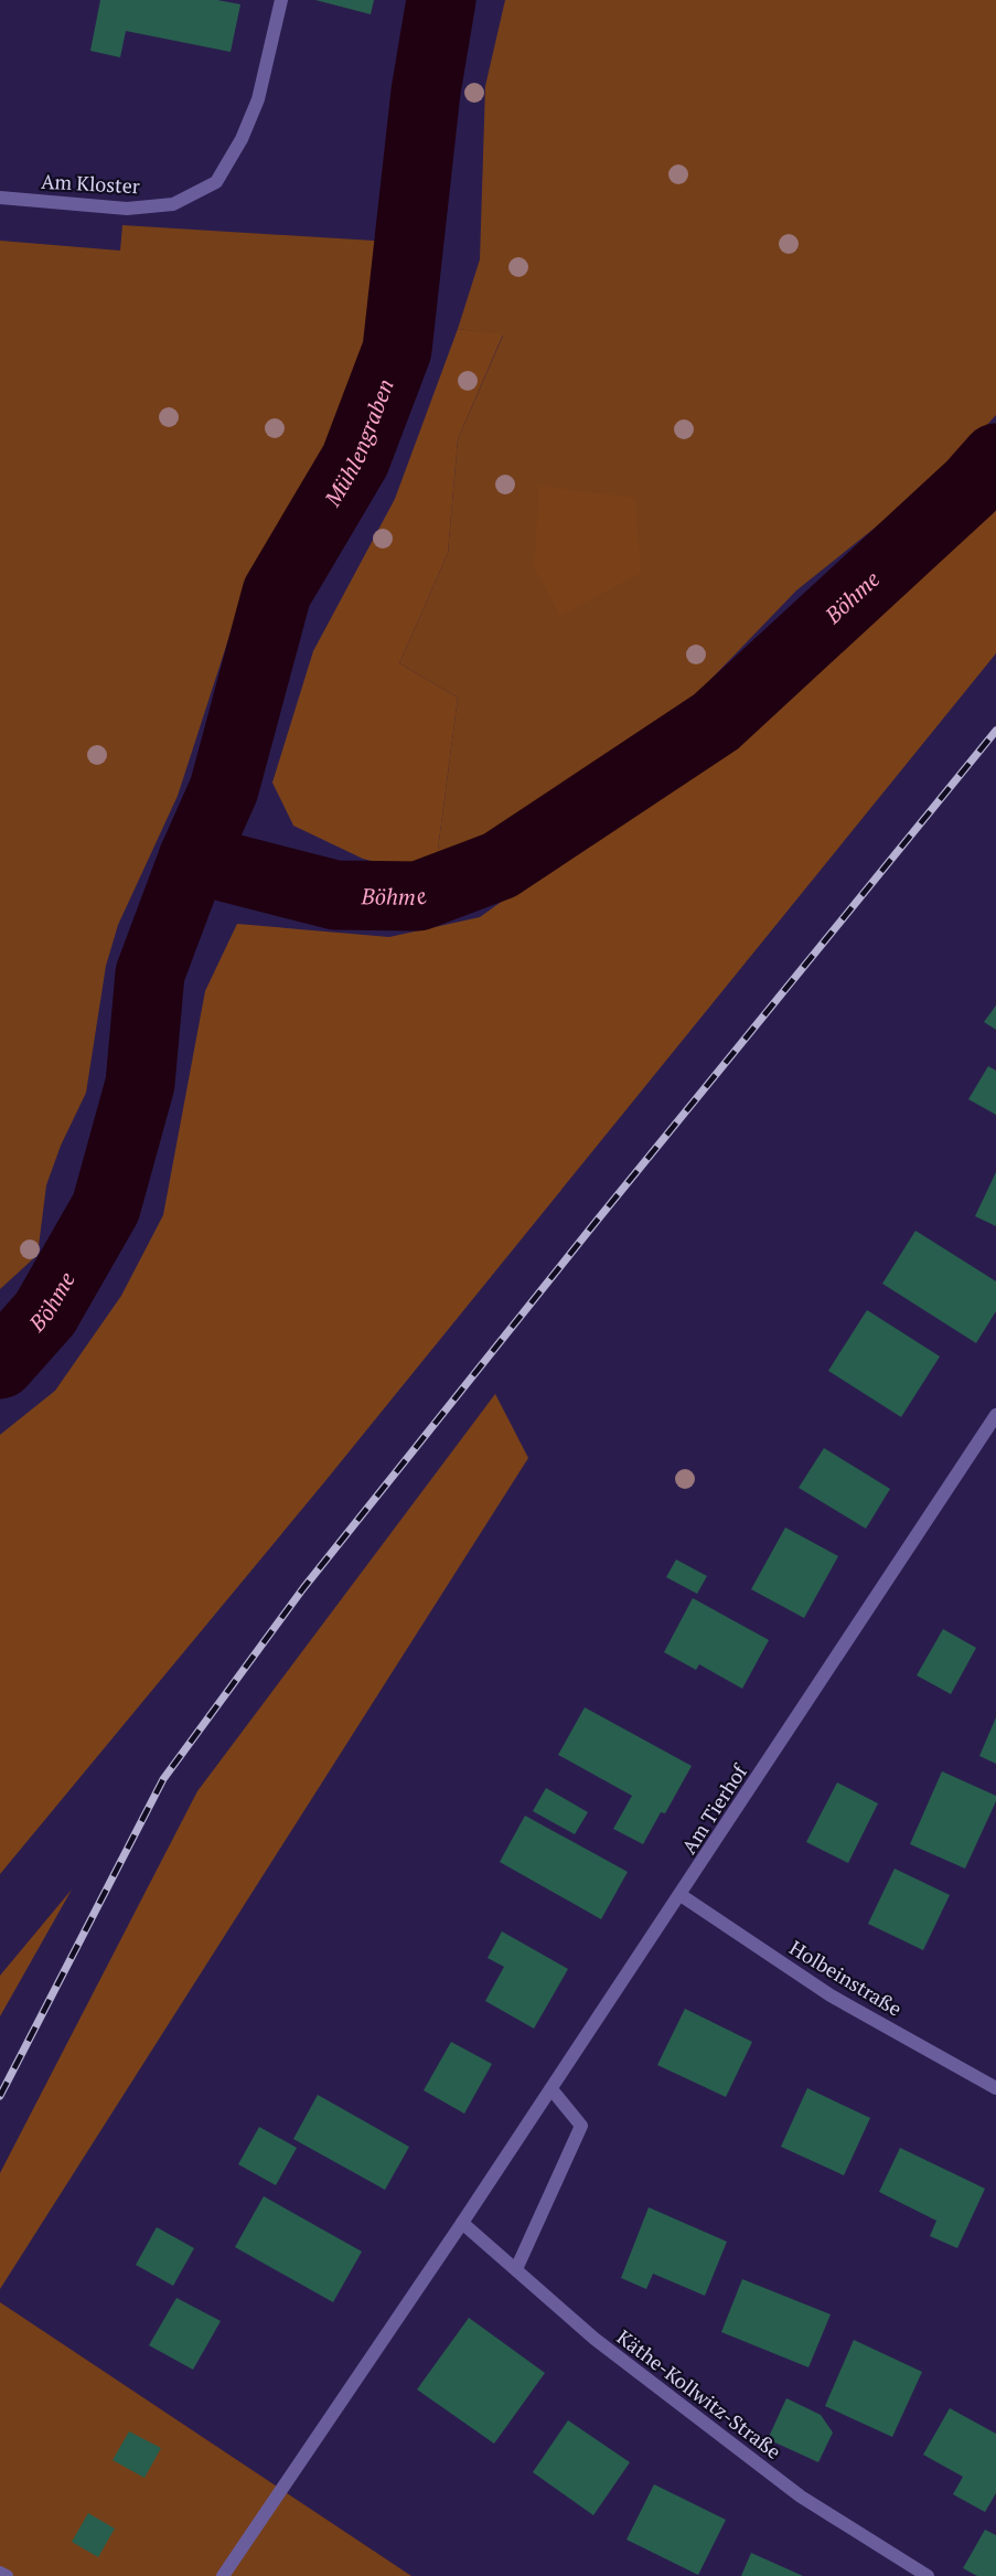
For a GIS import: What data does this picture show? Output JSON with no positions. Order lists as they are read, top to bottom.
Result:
{
  "streets": {
    "street": [
      "Am Kloster",
      "Am Tierhof",
      "Holbeinstraße",
      "Käthe-Kollwitz-Straße"
    ]
  },
  "crossings": [
    ["Am Tierhof", "Holbeinstraße"],
    ["Am Tierhof", "Käthe-Kollwitz-Straße"]
  ],
  "water": ["Mühlengraben", "Böhme"]
}
